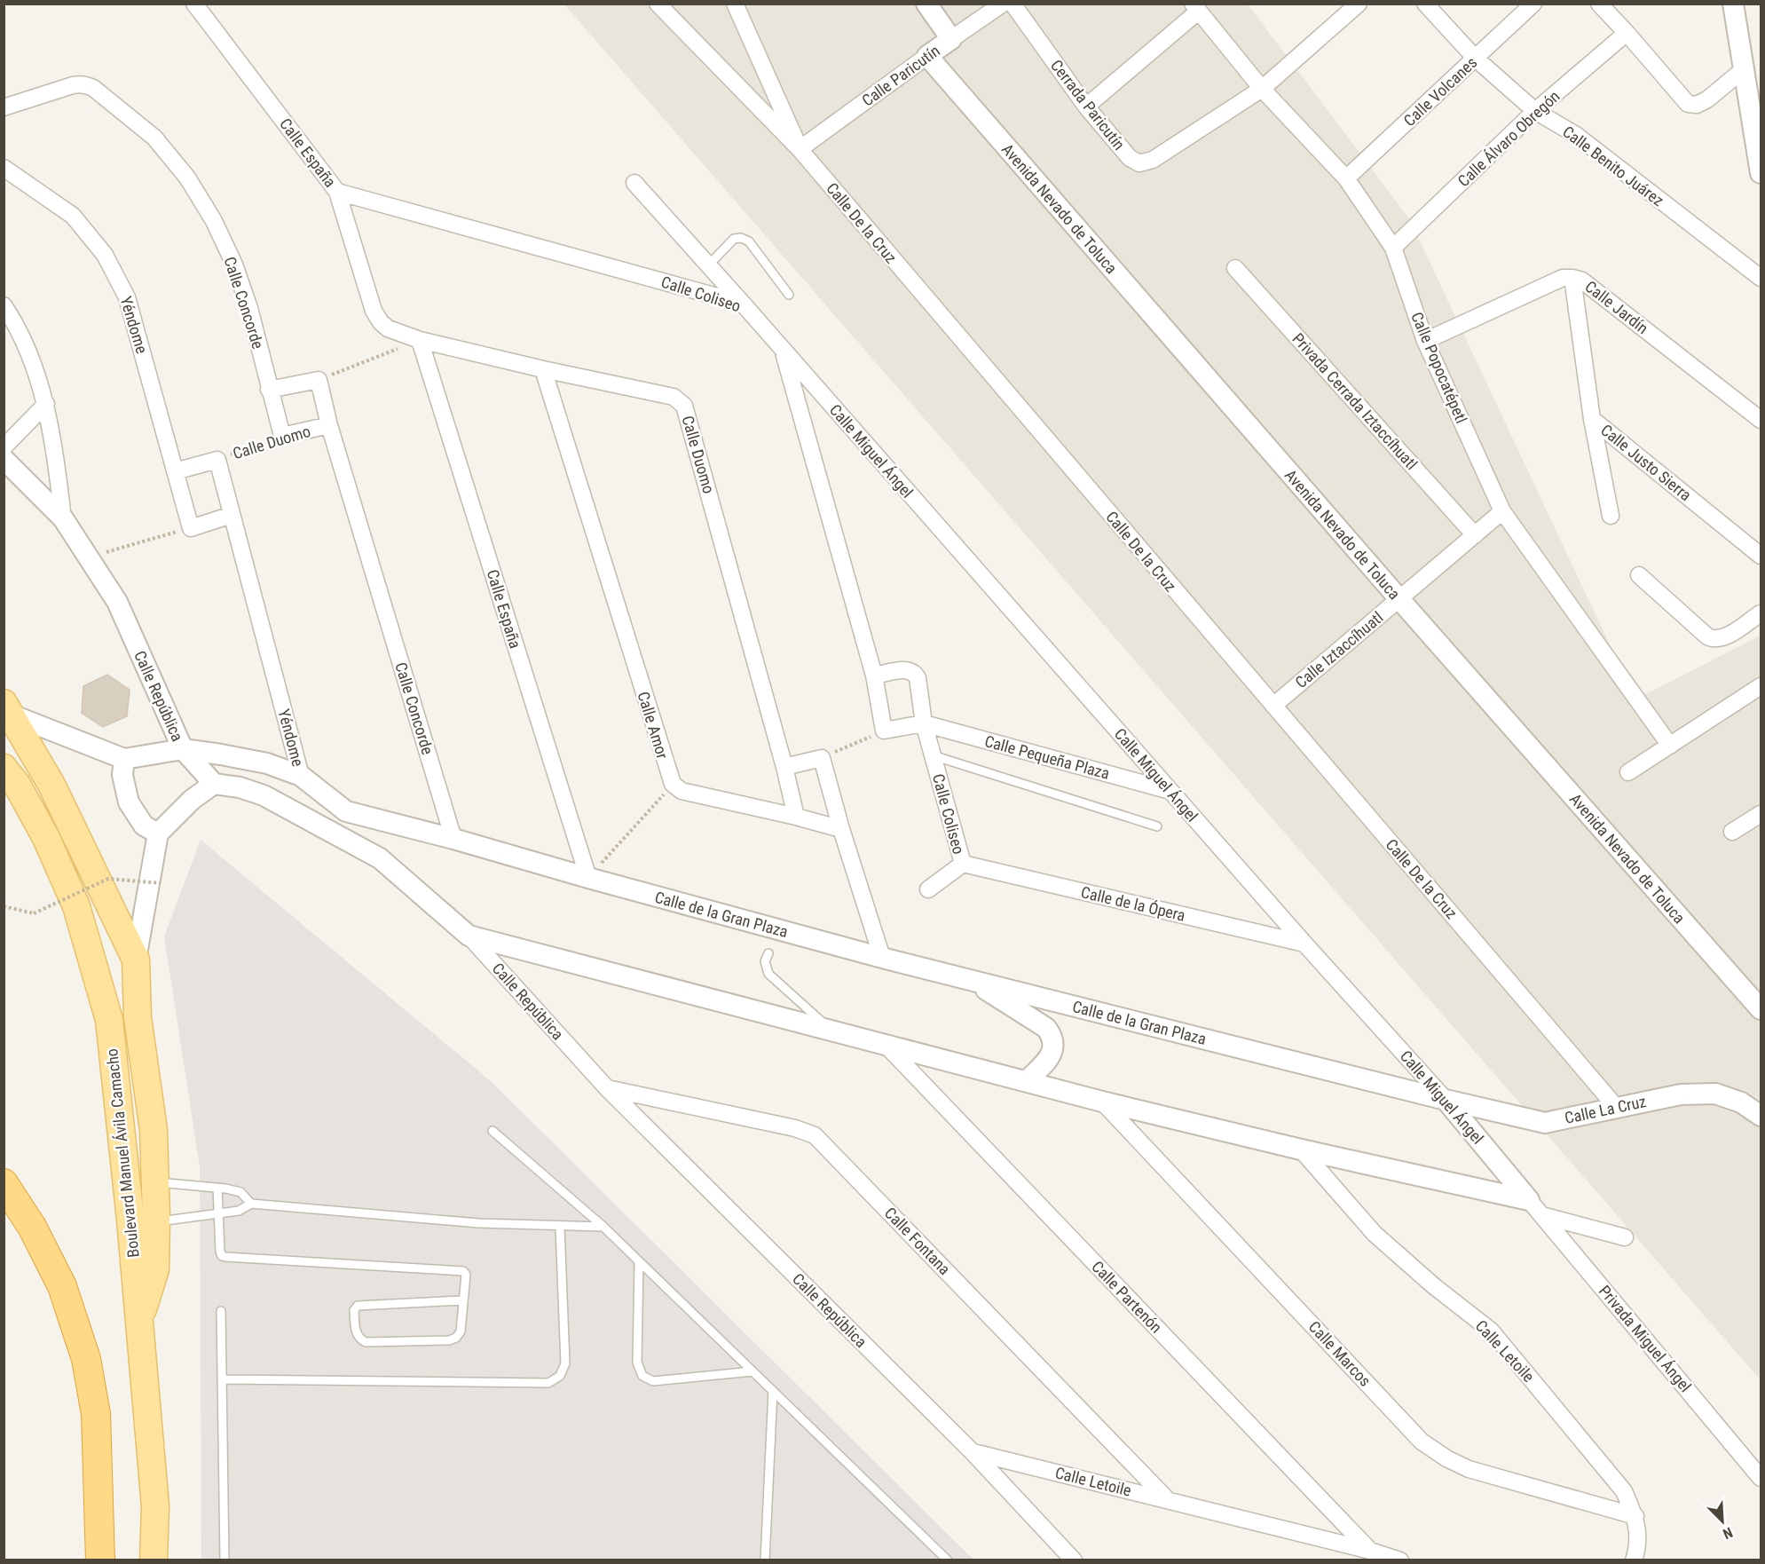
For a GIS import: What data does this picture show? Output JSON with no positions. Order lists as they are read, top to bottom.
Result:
{
  "streets": {
    "main road": ["Boulevard Manuel Ávila Camacho"],
    "street": [
      "Calle Paricutín",
      "Calle Volcanes",
      "Cerrada Paricutín",
      "Calle Álvaro Obregón",
      "Calle España",
      "Calle Benito Juárez",
      "Avenida Nevado de Toluca",
      "Calle De la Cruz",
      "Calle Coliseo",
      "Calle Concorde",
      "Calle Jardín",
      "Yéndome",
      "Calle Popocatépetl",
      "Privada Cerrada Iztaccíhuatl",
      "Calle Duomo",
      "Calle Miguel Ángel",
      "Calle Justo Sierra",
      "Calle Iztaccíhuatl",
      "Calle República",
      "Calle Amor",
      "Calle Pequeña Plaza",
      "Calle de la Ópera",
      "Calle de la Gran Plaza",
      "Calle La Cruz",
      "Calle Fontana",
      "Calle Partenón",
      "Privada Miguel Ángel",
      "Calle Letoile",
      "Calle Marcos"
    ]
  },
  "crossings": [
    ["Calle Paricutín", "Avenida Nevado de Toluca"],
    ["Calle Paricutín", "Calle De la Cruz"],
    ["Calle Volcanes", "Calle Benito Juárez"],
    ["Calle Volcanes", "Calle Popocatépetl"],
    ["Cerrada Paricutín", "Calle Popocatépetl"],
    ["Calle Álvaro Obregón", "Calle Benito Juárez"],
    ["Calle Álvaro Obregón", "Calle Popocatépetl"],
    ["Calle España", "Calle Coliseo"],
    ["Calle España", "Calle Duomo"],
    ["Calle España", "Calle de la Gran Plaza"],
    ["Avenida Nevado de Toluca", "Calle Iztaccíhuatl"],
    ["Calle De la Cruz", "Calle Iztaccíhuatl"],
    ["Calle De la Cruz", "Calle La Cruz"],
    ["Calle Coliseo", "Calle Miguel Ángel"],
    ["Calle Coliseo", "Calle Pequeña Plaza"],
    ["Calle Coliseo", "Calle de la Ópera"],
    ["Calle Concorde", "Calle Duomo"],
    ["Calle Concorde", "Calle de la Gran Plaza"],
    ["Calle Jardín", "Calle Popocatépetl"],
    ["Calle Jardín", "Calle Justo Sierra"],
    ["Yéndome", "Calle Duomo"],
    ["Yéndome", "Calle de la Gran Plaza"],
    ["Calle Popocatépetl", "Calle Iztaccíhuatl"],
    ["Privada Cerrada Iztaccíhuatl", "Calle Iztaccíhuatl"],
    ["Calle Duomo", "Calle Amor"],
    ["Calle Miguel Ángel", "Calle Pequeña Plaza"],
    ["Calle Miguel Ángel", "Calle de la Ópera"],
    ["Calle Miguel Ángel", "Calle de la Gran Plaza"],
    ["Calle Miguel Ángel", "Calle La Cruz"],
    ["Calle Miguel Ángel", "Privada Miguel Ángel"],
    ["Calle República", "Calle de la Gran Plaza"],
    ["Calle República", "Calle Fontana"],
    ["Calle República", "Calle Letoile"],
    ["Calle de la Gran Plaza", "Calle La Cruz"],
    ["Calle Fontana", "Calle Letoile"],
    ["Calle Partenón", "Calle Letoile"],
    ["Calle Letoile", "Calle Marcos"]
  ],
  "north": "bottom right"
}
